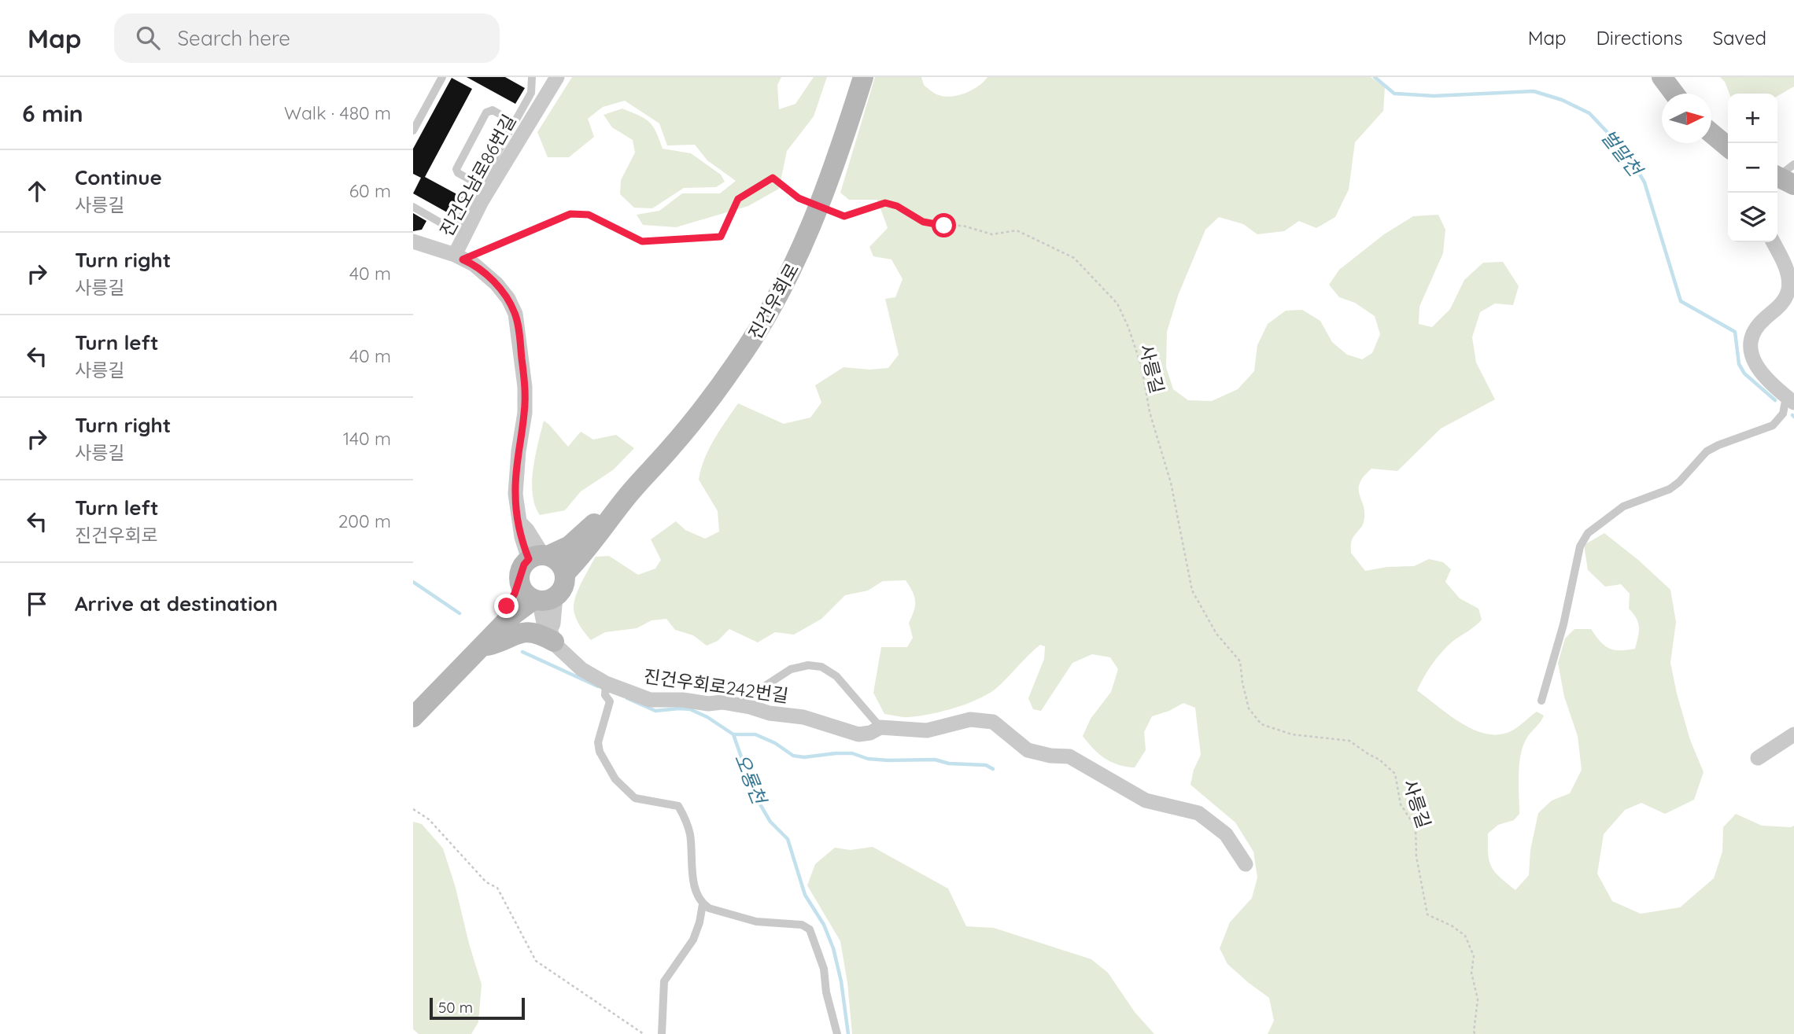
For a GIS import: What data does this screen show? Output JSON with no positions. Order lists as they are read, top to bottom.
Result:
{
  "streets": {
    "main road": ["진건우회로"],
    "street": ["진건오남로86번길", "진건우회로242번길"],
    "path": ["사릉길"]
  },
  "crossings": [
    ["진건오남로86번길", "사릉길"],
    ["진건우회로", "진건우회로242번길"]
  ],
  "water": ["벌말천", "오룡천"],
  "scale_bar": "50 m",
  "north": "right",
  "page": {
    "header": "Map",
    "search": "Search here",
    "nav": ["Map", "Directions", "Saved"],
    "heading": ["6 min", "Walk · 480 m"],
    "map_buttons": ["+", "−"],
    "list": [
      ["Continue", "사릉길", "60 m"],
      ["Turn right", "사릉길", "40 m"],
      ["Turn left", "사릉길", "40 m"],
      ["Turn right", "사릉길", "140 m"],
      ["Turn left", "진건우회로", "200 m"],
      "Arrive at destination"
    ],
    "scale": "50 m"
  }
}
